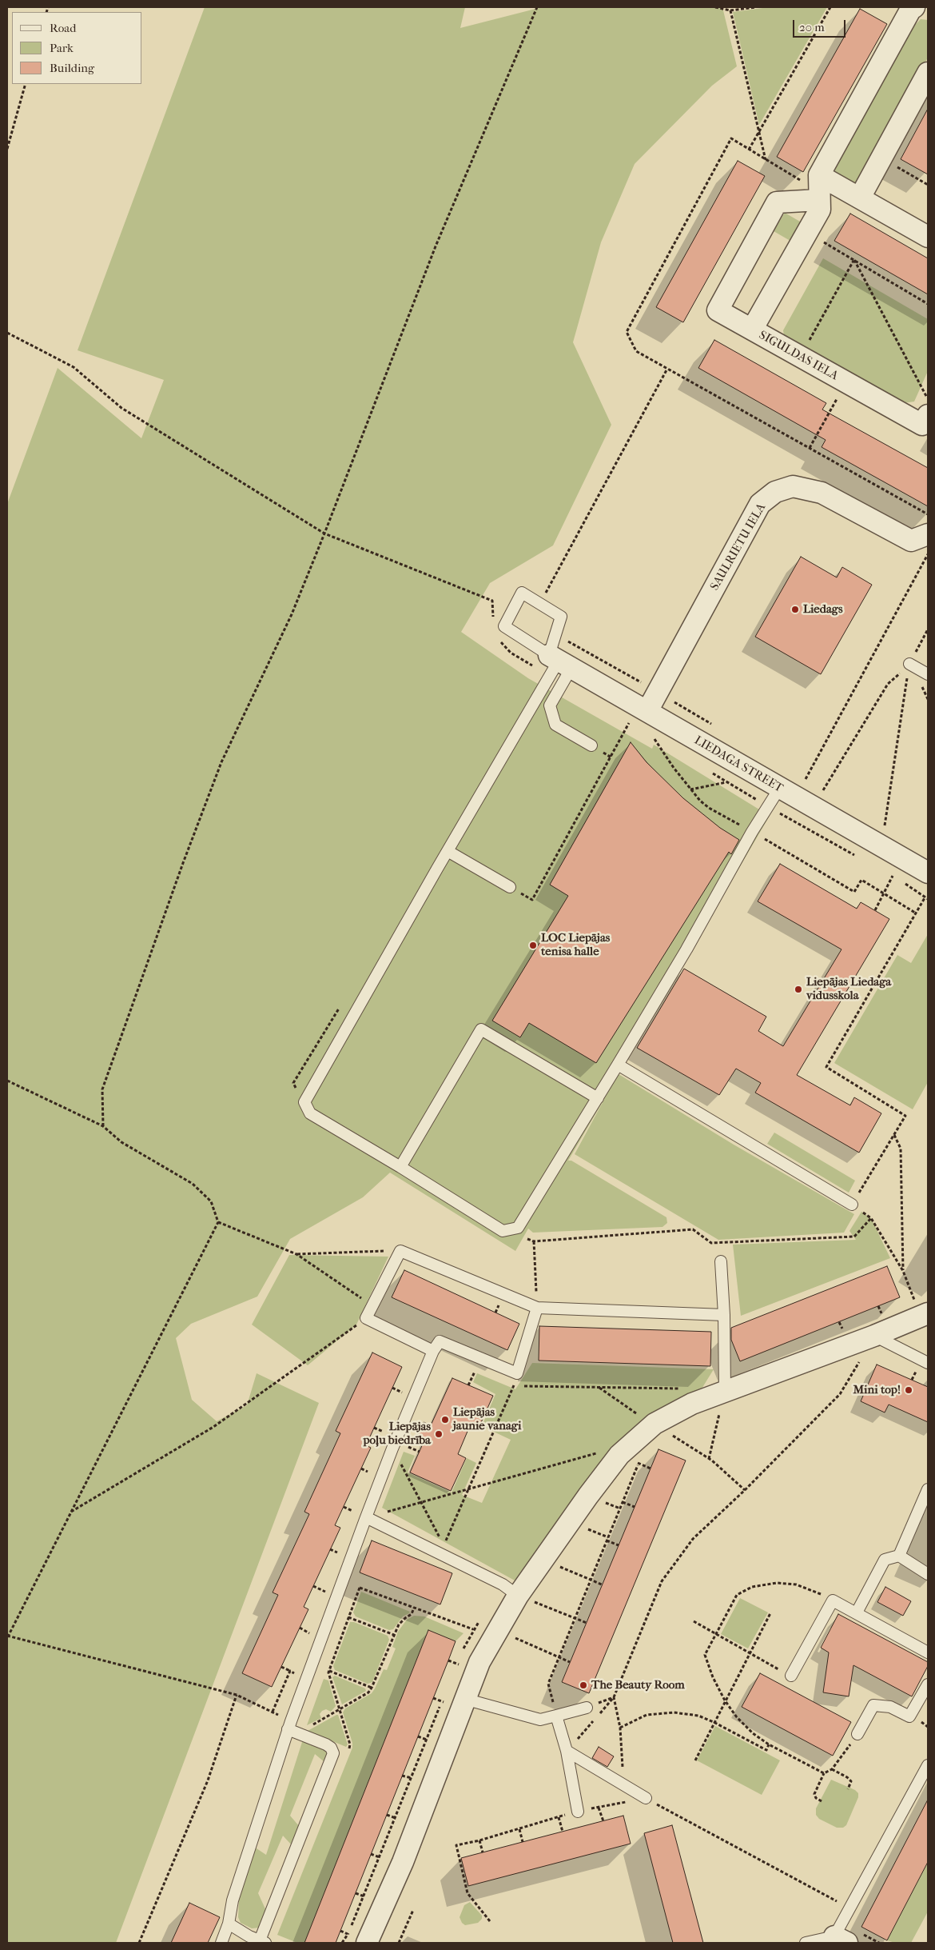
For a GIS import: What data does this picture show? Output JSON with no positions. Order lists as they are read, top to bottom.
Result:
{
  "streets": {
    "street": ["SIGULDAS IELA", "SAULRIETU IELA", "LIEDAGA STREET"]
  },
  "crossings": [
    ["SAULRIETU IELA", "LIEDAGA STREET"]
  ],
  "places": [
    "Liedags",
    "LOC Liepājas tenisa halle",
    "Liepājas Liedaga vidusskola",
    "Mini top!",
    "Liepājas jaunie vanagi",
    "Liepājas poļu biedrība",
    "The Beauty Room"
  ],
  "legend": ["Road", "Park", "Building"],
  "scale_bar": "20 m"
}
